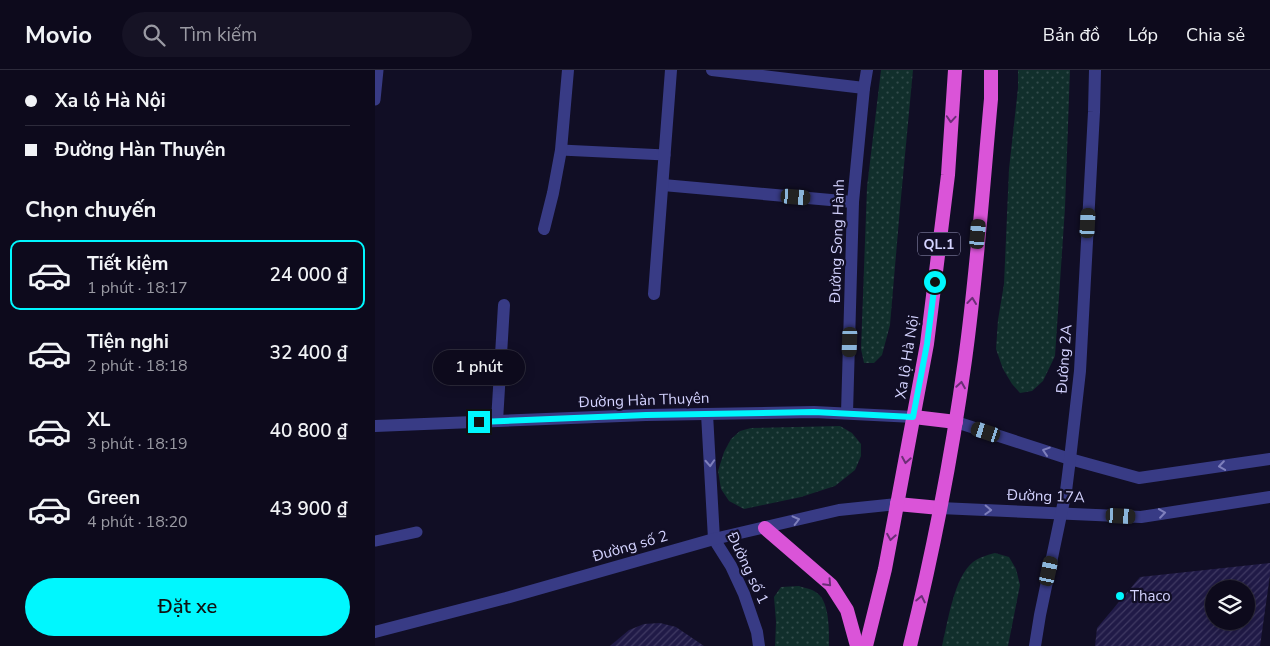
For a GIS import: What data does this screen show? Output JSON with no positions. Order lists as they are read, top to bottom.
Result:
{
  "streets": {
    "highway": ["QL.1", "Xa lộ Hà Nội"],
    "street": [
      "Đường Song Hành",
      "Đường 2A",
      "Đường Hàn Thuyên",
      "Đường 17A",
      "Đường số 2",
      "Đường số 1"
    ]
  },
  "crossings": [
    ["Đường Song Hành", "Đường Hàn Thuyên"],
    ["QL.1", "Đường 17A"],
    ["Xa lộ Hà Nội", "Đường Hàn Thuyên"],
    ["Xa lộ Hà Nội", "Đường số 2"],
    ["Đường 2A", "Đường 17A"],
    ["Đường Hàn Thuyên", "Đường số 1"],
    ["Đường số 2", "Đường số 1"]
  ],
  "one_way": ["Đường số 1"],
  "places": ["Thaco"],
  "page": {
    "header": "Movio",
    "search": "Tìm kiếm",
    "nav": ["Bản đồ", "Lớp", "Chia sẻ"],
    "banner": ["Xa lộ Hà Nội", "Đường Hàn Thuyên"],
    "heading": "Chọn chuyến",
    "list": [
      {
        "name": "Tiết kiệm",
        "note": "1 phút · 18:17",
        "value": "24 000 ₫"
      },
      {
        "name": "Tiện nghi",
        "note": "2 phút · 18:18",
        "value": "32 400 ₫"
      },
      {
        "name": "XL",
        "note": "3 phút · 18:19",
        "value": "40 800 ₫"
      },
      {
        "name": "Green",
        "note": "4 phút · 18:20",
        "value": "43 900 ₫"
      }
    ],
    "bubble": "1 phút",
    "buttons": "Đặt xe"
  }
}
